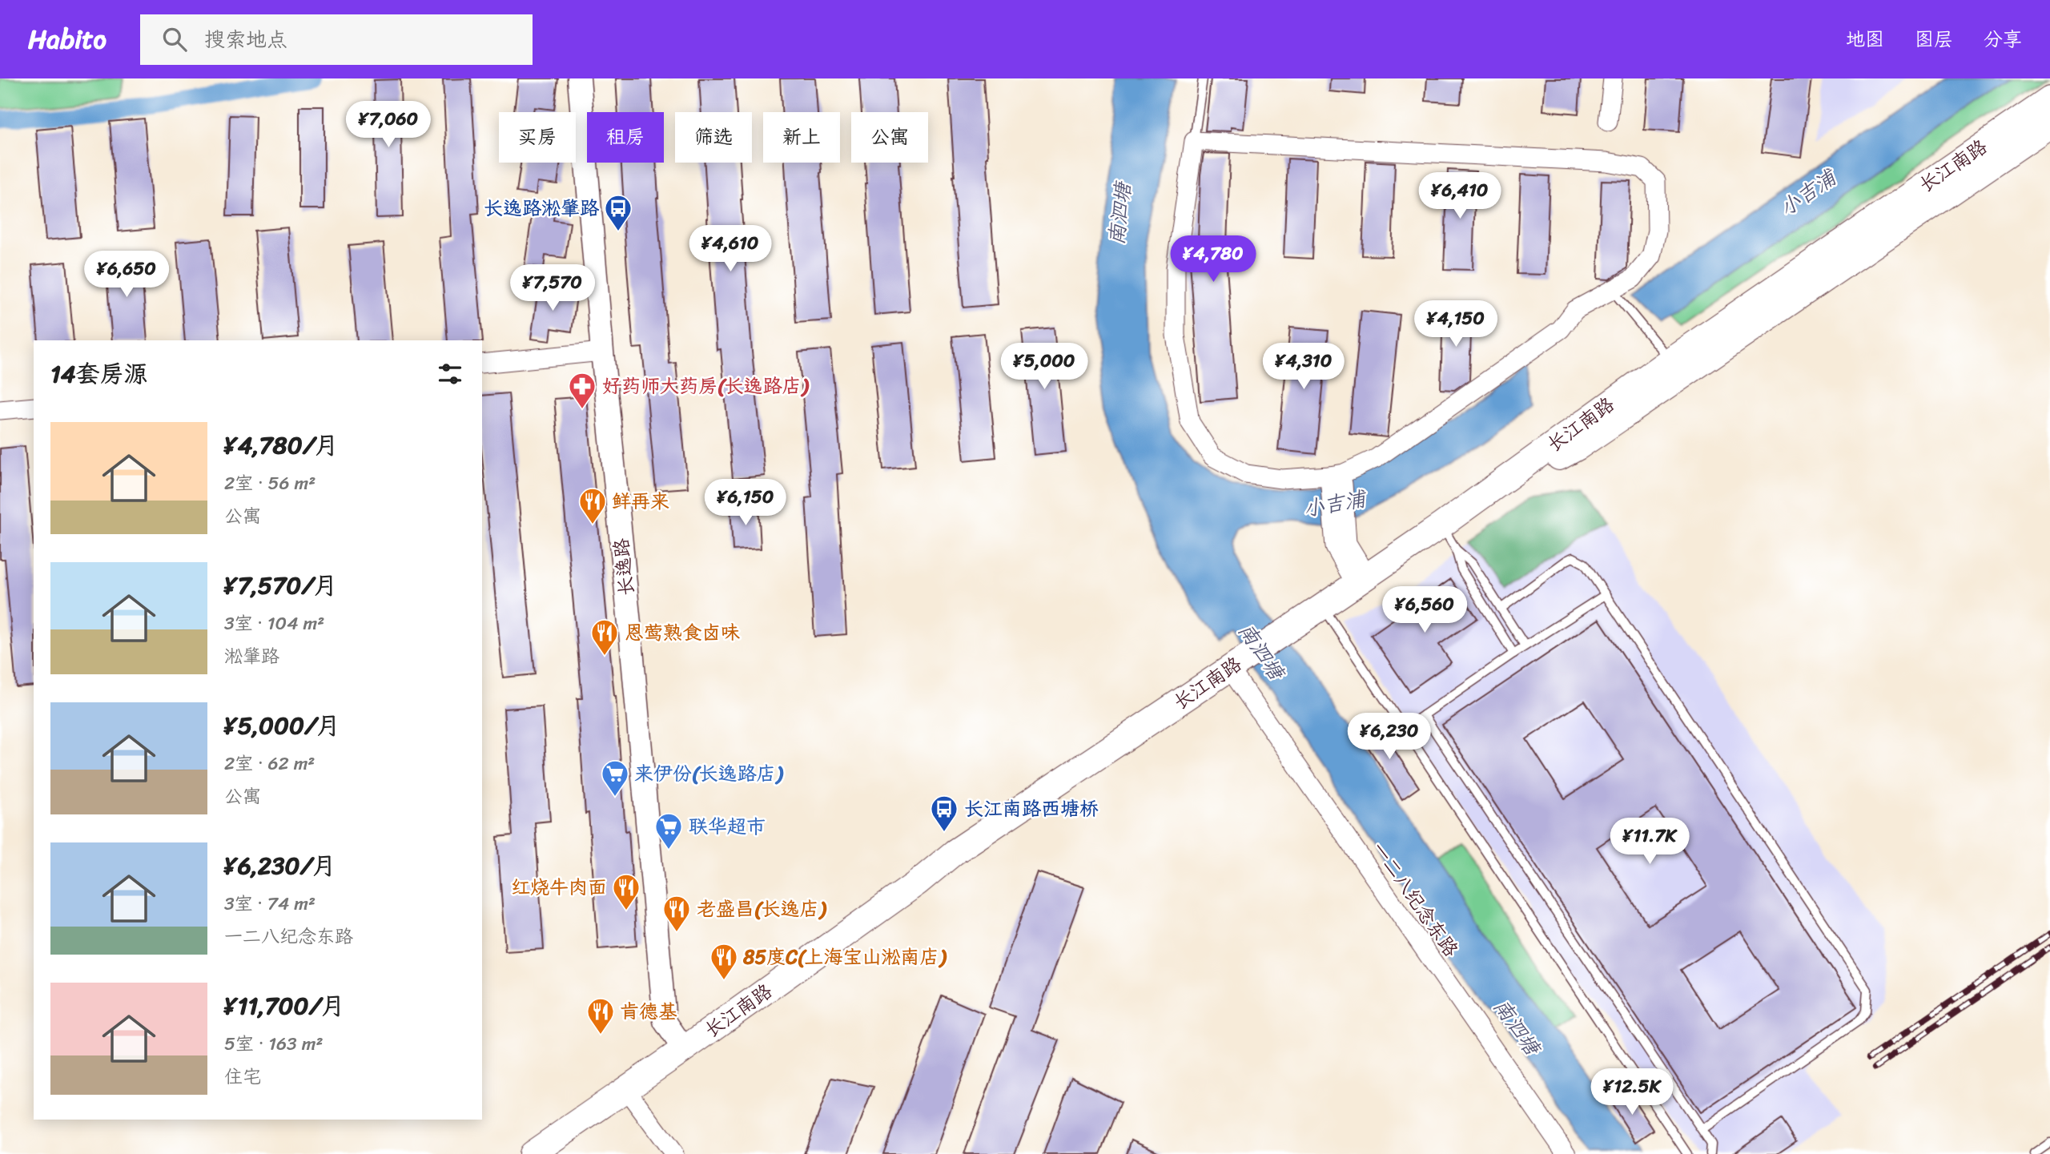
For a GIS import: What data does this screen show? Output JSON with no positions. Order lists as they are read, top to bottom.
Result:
{
  "streets": {
    "main road": ["长江南路"],
    "street": ["长逸路", "一二八纪念东路"]
  },
  "crossings": [
    ["长江南路", "长逸路"],
    ["长江南路", "一二八纪念东路"]
  ],
  "water": ["小吉浦", "南泗塘"],
  "places": {
    "bus stop": ["长逸路淞肇路", "长江南路西塘桥"],
    "pharmacy": ["好药师大药房(长逸路店)"],
    "restaurant": [
      "鲜再来",
      "恩莺熟食卤味",
      "红烧牛肉面",
      "老盛昌(长逸店)",
      "85度C(上海宝山淞南店)",
      "肯德基"
    ],
    "supermarket": ["来伊份(长逸路店)", "联华超市"]
  },
  "page": {
    "header": "Habito",
    "search": "搜索地点",
    "nav": ["地图", "图层", "分享"],
    "price": [
      "¥7,060",
      "¥6,410",
      "¥4,610",
      "¥4,780",
      "¥6,650",
      "¥7,570",
      "¥4,150",
      "¥5,000",
      "¥4,310",
      "¥6,150",
      "¥6,560",
      "¥6,230",
      "¥11.7K",
      "¥12.5K"
    ],
    "chip": [
      "买房",
      "租房",
      "筛选",
      "新上",
      "公寓"
    ],
    "heading": "14套房源",
    "list": [
      {
        "name": "¥4,780/月",
        "note": "2室 · 56 m² · 公寓"
      },
      {
        "name": "¥7,570/月",
        "note": "3室 · 104 m² · 淞肇路"
      },
      {
        "name": "¥5,000/月",
        "note": "2室 · 62 m² · 公寓"
      },
      {
        "name": "¥6,230/月",
        "note": "3室 · 74 m² · 一二八纪念东路"
      },
      {
        "name": "¥11,700/月",
        "note": "5室 · 163 m² · 住宅"
      }
    ]
  }
}
